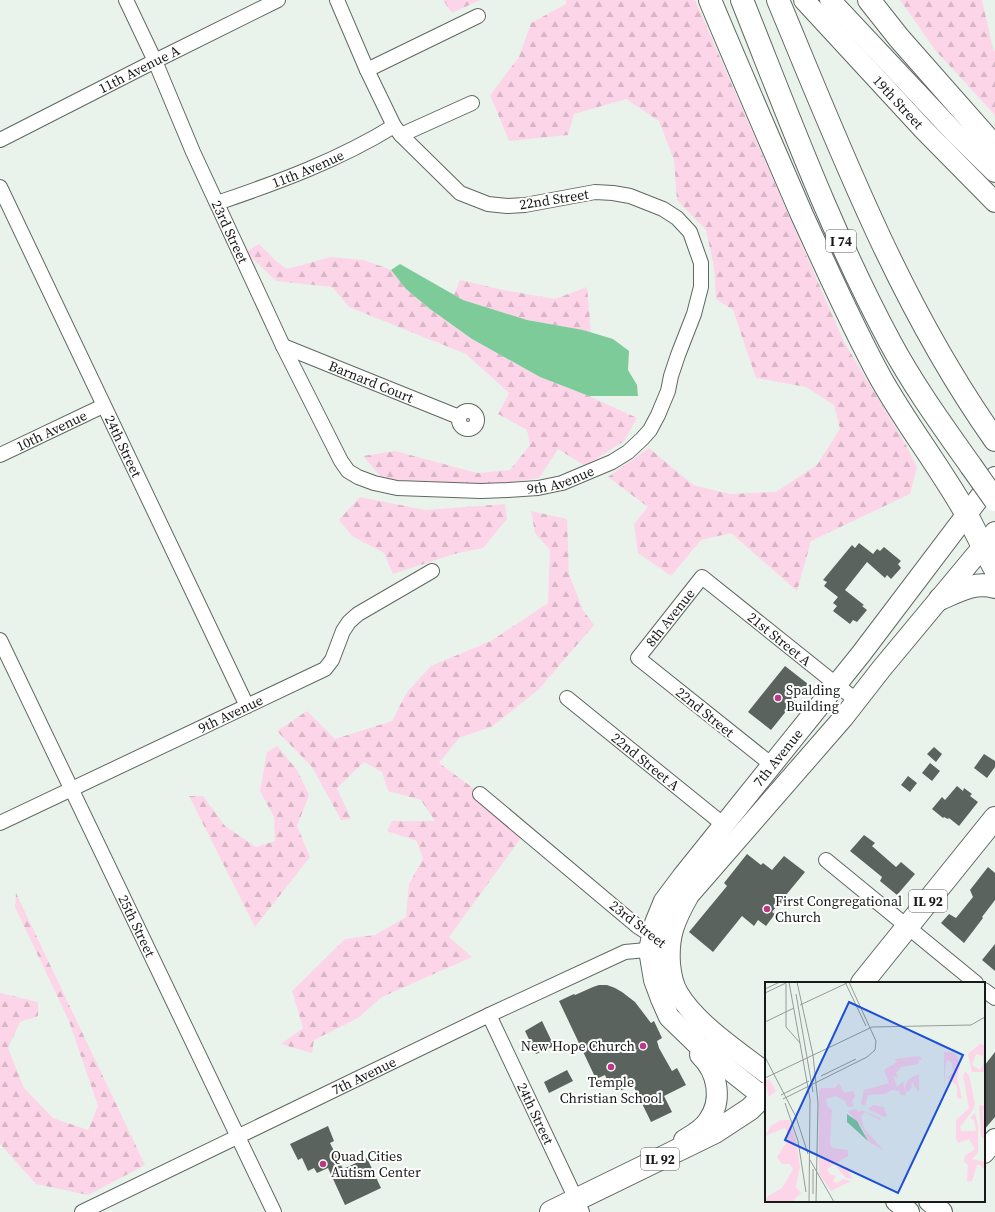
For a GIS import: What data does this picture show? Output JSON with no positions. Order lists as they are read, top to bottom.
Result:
{
  "streets": {
    "main road": [
      "19th Street",
      "23rd Street",
      "I 74",
      "7th Avenue",
      "IL 92"
    ],
    "street": [
      "11th Avenue A",
      "11th Avenue",
      "22nd Street",
      "Barnard Court",
      "10th Avenue",
      "24th Street",
      "9th Avenue",
      "8th Avenue",
      "21st Street A",
      "22nd Street A",
      "25th Street"
    ]
  },
  "crossings": [
    ["11th Avenue A", "23rd Street"],
    ["11th Avenue", "22nd Street"],
    ["11th Avenue", "23rd Street"],
    ["22nd Street", "9th Avenue"],
    ["22nd Street", "8th Avenue"],
    ["22nd Street", "7th Avenue"],
    ["23rd Street", "Barnard Court"],
    ["23rd Street", "9th Avenue"],
    ["23rd Street", "7th Avenue"],
    ["23rd Street", "IL 92"],
    ["10th Avenue", "24th Street"],
    ["24th Street", "9th Avenue"],
    ["24th Street", "7th Avenue"],
    ["24th Street", "IL 92"],
    ["9th Avenue", "25th Street"],
    ["8th Avenue", "21st Street A"],
    ["21st Street A", "7th Avenue"],
    ["7th Avenue", "22nd Street A"],
    ["7th Avenue", "25th Street"]
  ],
  "places": [
    "Spalding Building",
    "First Congregational Church",
    "New Hope Church",
    "Temple Christian School",
    "Quad Cities Autism Center"
  ]
}
